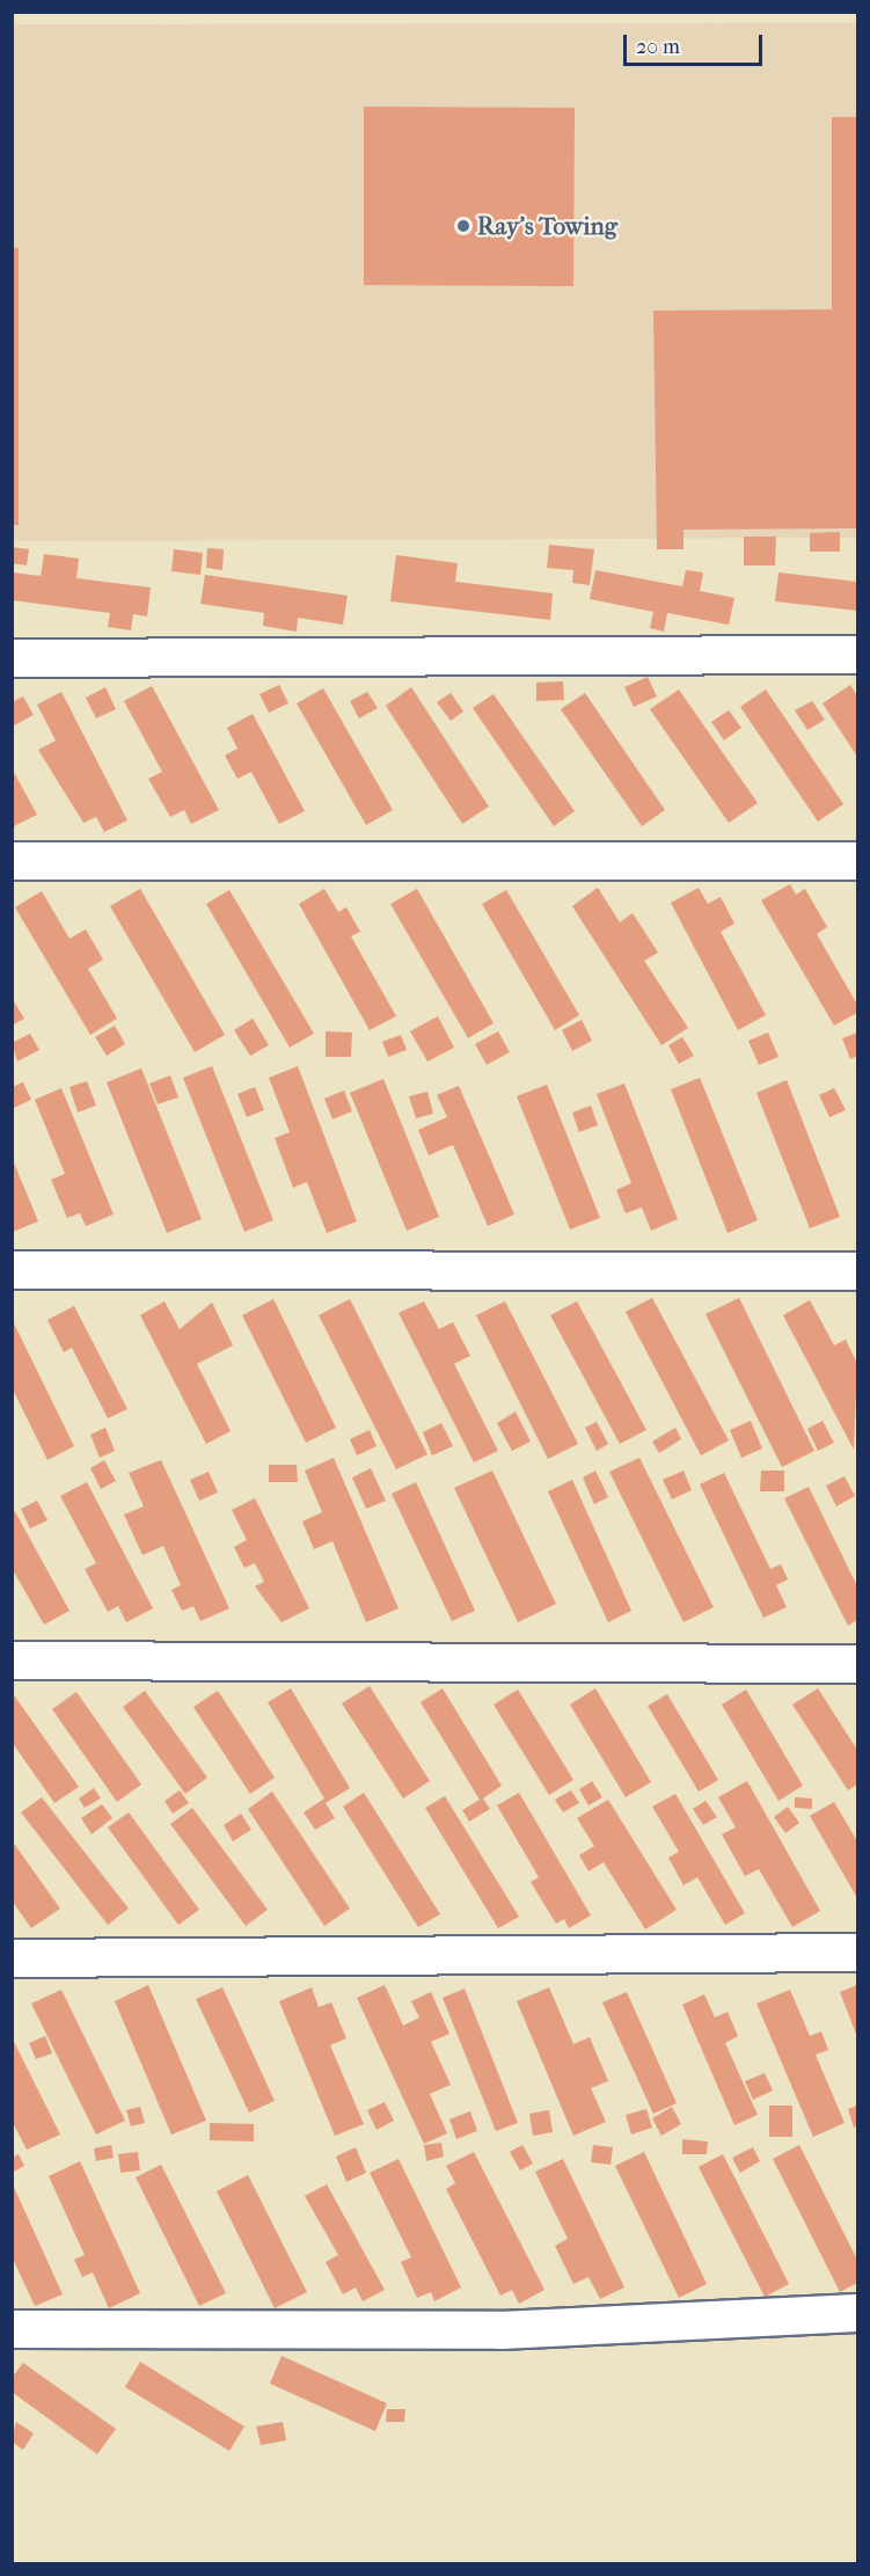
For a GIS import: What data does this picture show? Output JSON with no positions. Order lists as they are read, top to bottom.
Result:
{
  "places": ["Ray's Towing"],
  "scale_bar": "20 m"
}
